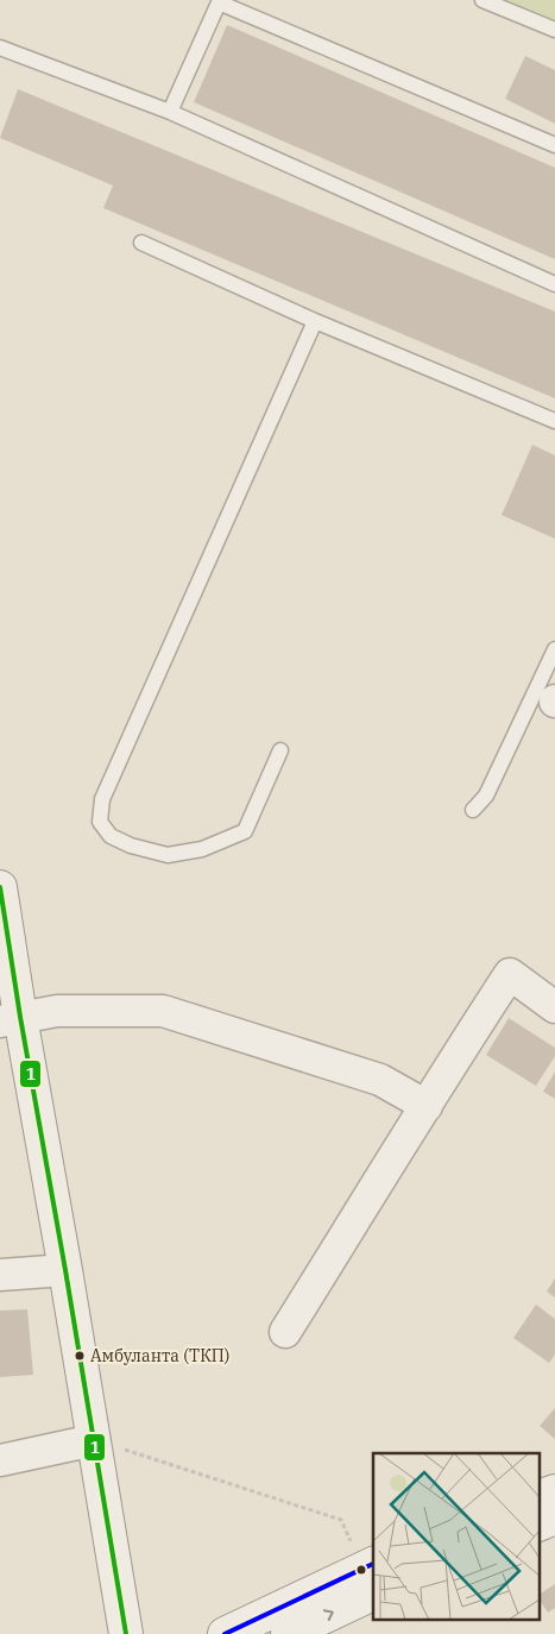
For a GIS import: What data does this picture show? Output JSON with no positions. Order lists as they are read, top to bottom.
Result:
{
  "places": ["Амбуланта (ТКП)"],
  "lines": ["transit line 1"]
}
